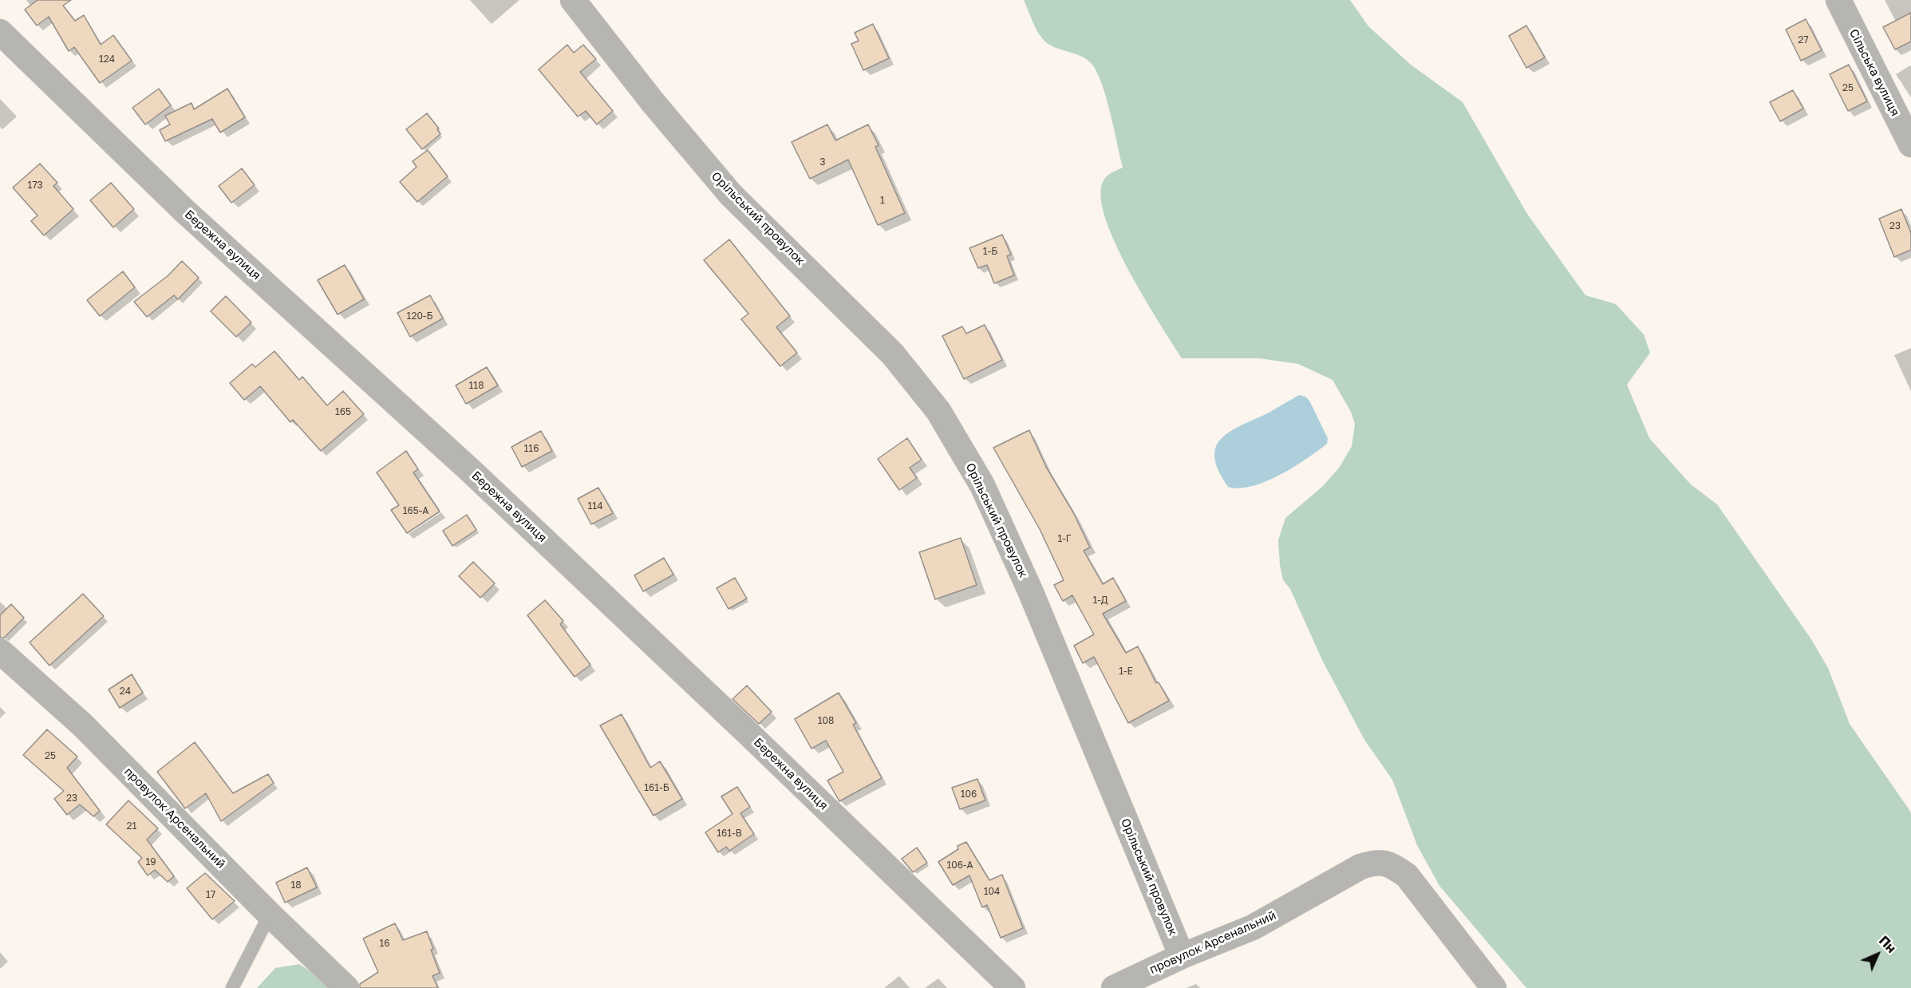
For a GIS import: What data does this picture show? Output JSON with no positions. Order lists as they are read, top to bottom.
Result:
{
  "streets": {
    "street": [
      "Сільська вулиця",
      "Орільський провулок",
      "Бережна вулиця",
      "провулок Арсенальний"
    ]
  },
  "crossings": [
    ["Орільський провулок", "провулок Арсенальний"]
  ],
  "house_numbers": [
    "27",
    "124",
    "25",
    "3",
    "173",
    "1",
    "23",
    "1-Б",
    "120-Б",
    "118",
    "165",
    "116",
    "114",
    "165-А",
    "1-Г",
    "1-Д",
    "1-Е",
    "24",
    "108",
    "25",
    "161-Б",
    "106",
    "23",
    "21",
    "161-В",
    "19",
    "106-А",
    "18",
    "104",
    "17",
    "16"
  ],
  "north": "top right"
}
